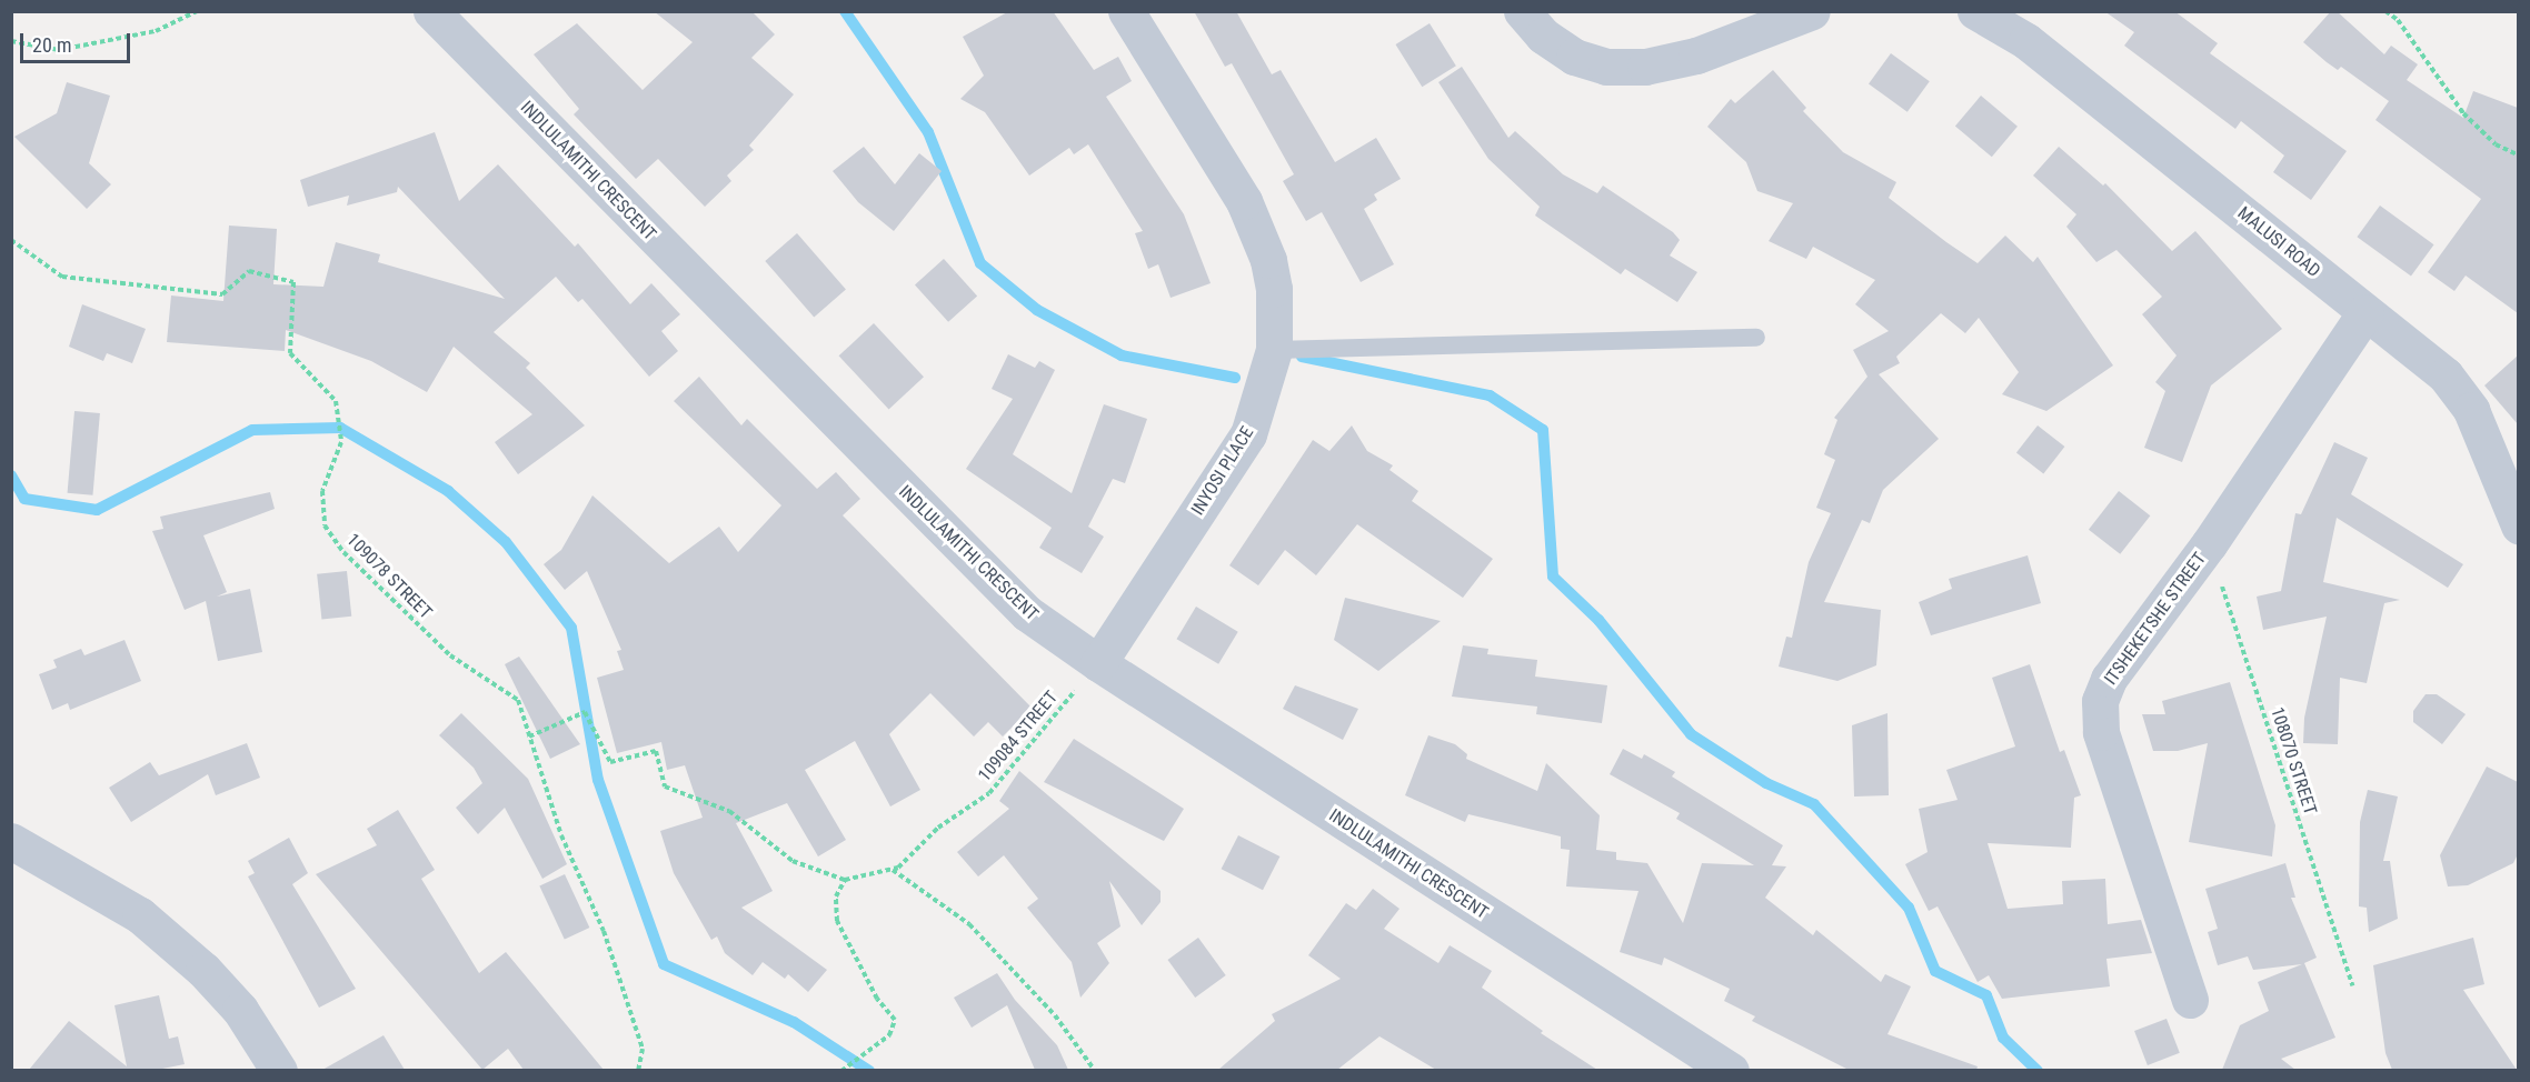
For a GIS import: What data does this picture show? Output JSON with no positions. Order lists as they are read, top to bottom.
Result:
{
  "streets": {
    "street": [
      "INDLULAMITHI CRESCENT",
      "MALUSI ROAD",
      "INYOSI PLACE",
      "ITSHEKETSHE STREET"
    ],
    "path": ["109078 STREET", "109084 STREET", "108070 STREET"]
  },
  "crossings": [
    ["INDLULAMITHI CRESCENT", "INYOSI PLACE"],
    ["INDLULAMITHI CRESCENT", "109084 STREET"],
    ["MALUSI ROAD", "ITSHEKETSHE STREET"],
    ["INYOSI PLACE", "109084 STREET"],
    ["ITSHEKETSHE STREET", "108070 STREET"]
  ],
  "scale_bar": "20 m"
}
